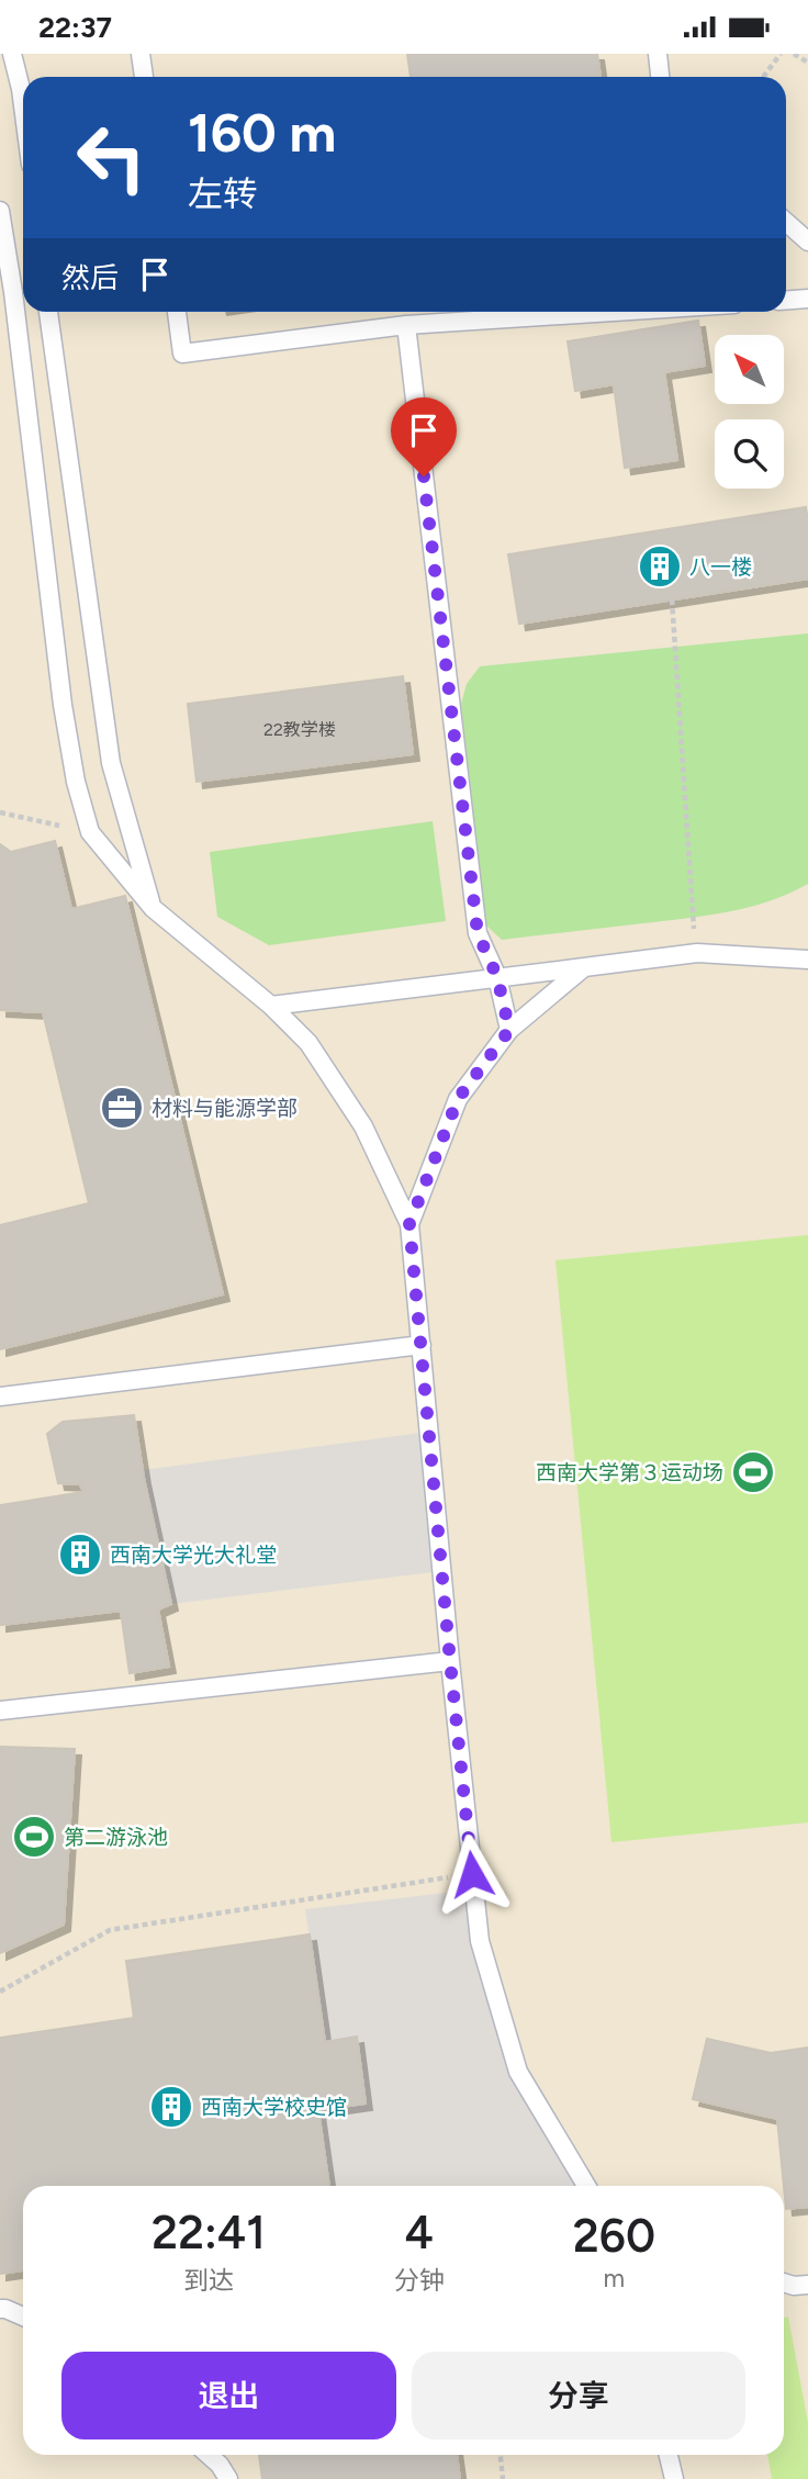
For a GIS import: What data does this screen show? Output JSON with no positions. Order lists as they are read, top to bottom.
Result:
{
  "places": {
    "building": ["八一楼", "西南大学光大礼堂", "西南大学校史馆"],
    "office": ["材料与能源学部"],
    "sports": ["西南大学第３运动场", "第二游泳池"]
  },
  "house_numbers": ["22教学楼"],
  "north": "top left",
  "page": {
    "status": "22:37",
    "turn": ["160 m", "左转"],
    "then": "然后",
    "eta": [
      "22:41",
      "到达",
      "4",
      "分钟",
      "260",
      "m"
    ],
    "buttons": ["退出", "分享"]
  }
}
